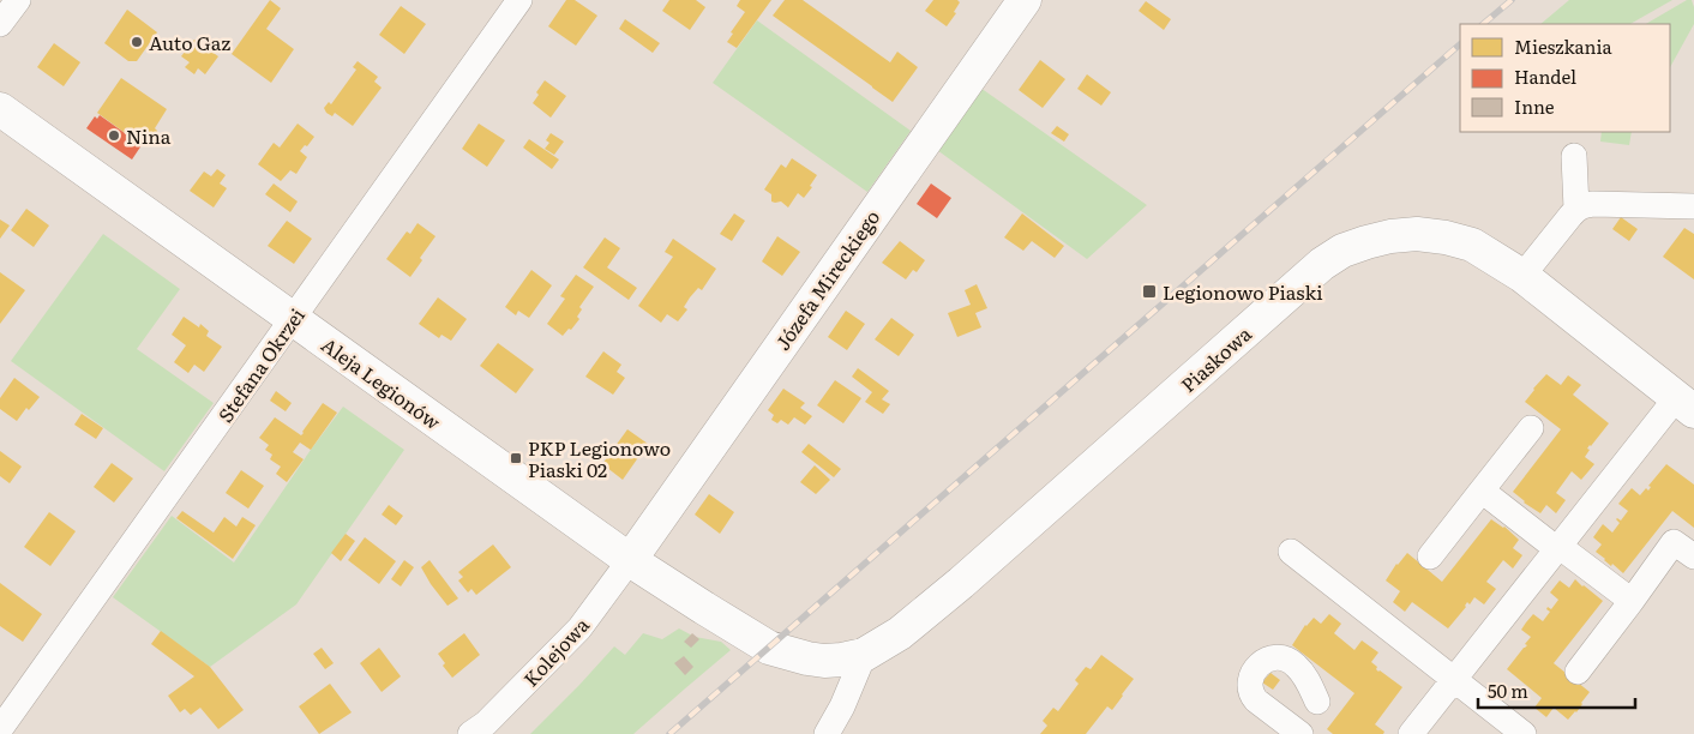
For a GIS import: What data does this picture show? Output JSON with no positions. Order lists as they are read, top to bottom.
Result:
{
  "streets": {
    "street": [
      "Józefa Mireckiego",
      "Piaskowa",
      "Stefana Okrzei",
      "Aleja Legionów",
      "Kolejowa"
    ]
  },
  "crossings": [
    ["Józefa Mireckiego", "Aleja Legionów"],
    ["Józefa Mireckiego", "Kolejowa"],
    ["Piaskowa", "Aleja Legionów"],
    ["Stefana Okrzei", "Aleja Legionów"],
    ["Aleja Legionów", "Kolejowa"]
  ],
  "places": {
    "other": ["Auto Gaz", "Nina"],
    "transit": ["Legionowo Piaski", "PKP Legionowo Piaski 02"]
  },
  "legend": ["Mieszkania", "Handel", "Inne"],
  "scale_bar": "50 m"
}
